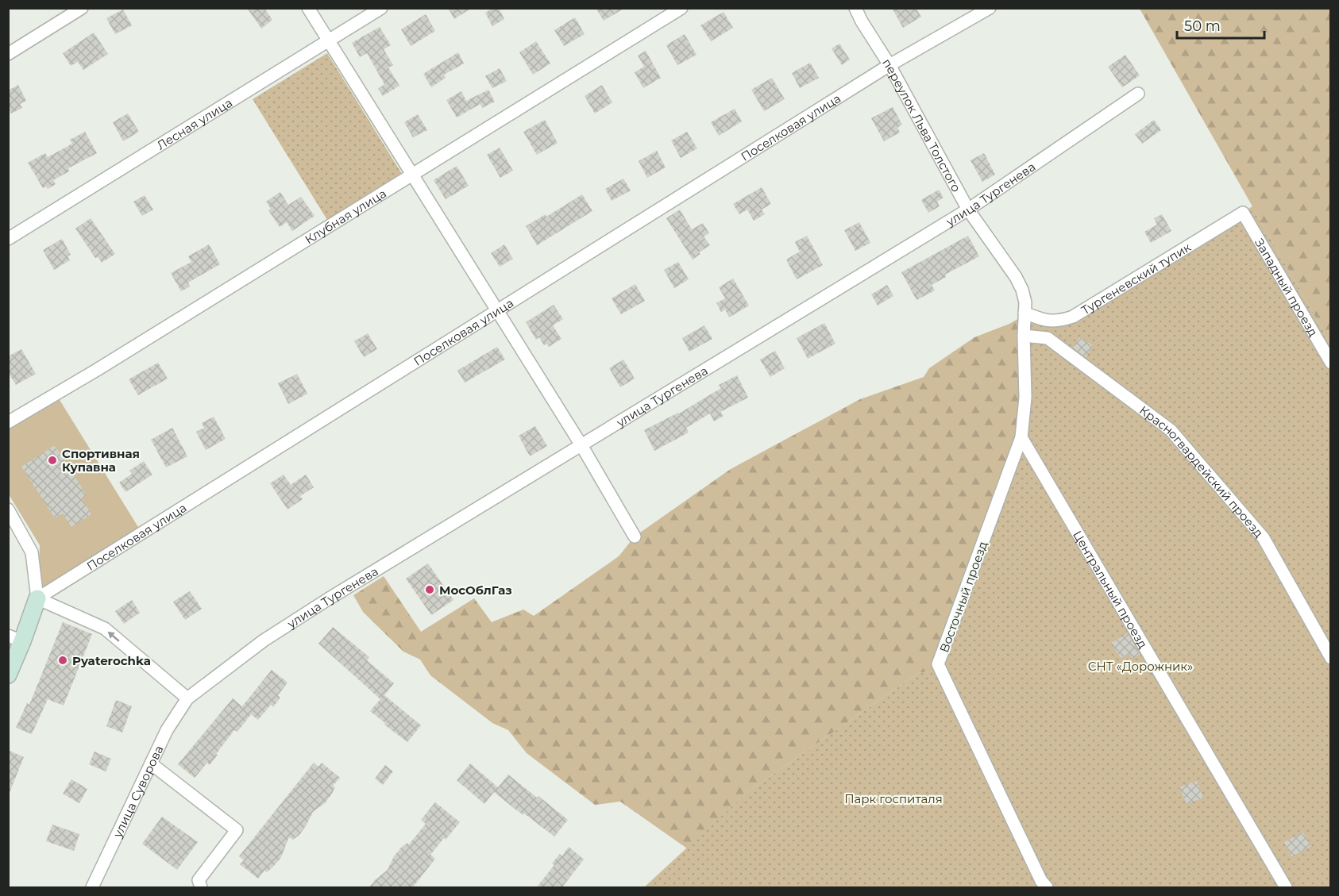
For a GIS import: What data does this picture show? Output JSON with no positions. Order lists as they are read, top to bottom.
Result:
{
  "streets": {
    "street": [
      "Лесная улица",
      "переулок Льва Толстого",
      "Поселковая улица",
      "улица Тургенева",
      "Клубная улица",
      "Тургеневский тупик",
      "Западный проезд",
      "Красногвардейский проезд",
      "Центральный проезд",
      "Восточный проезд",
      "улица Суворова"
    ]
  },
  "crossings": [
    ["переулок Льва Толстого", "Поселковая улица"],
    ["переулок Льва Толстого", "улица Тургенева"],
    ["переулок Льва Толстого", "Тургеневский тупик"],
    ["переулок Льва Толстого", "Восточный проезд"],
    ["улица Тургенева", "улица Суворова"],
    ["Тургеневский тупик", "Западный проезд"],
    ["Тургеневский тупик", "Восточный проезд"],
    ["Красногвардейский проезд", "Восточный проезд"],
    ["Центральный проезд", "Восточный проезд"]
  ],
  "parks": ["СНТ «Дорожник»", "Парк госпиталя"],
  "places": ["Спортивная Купавна", "МосОблГаз", "Pyaterochka"],
  "scale_bar": "50 m"
}
